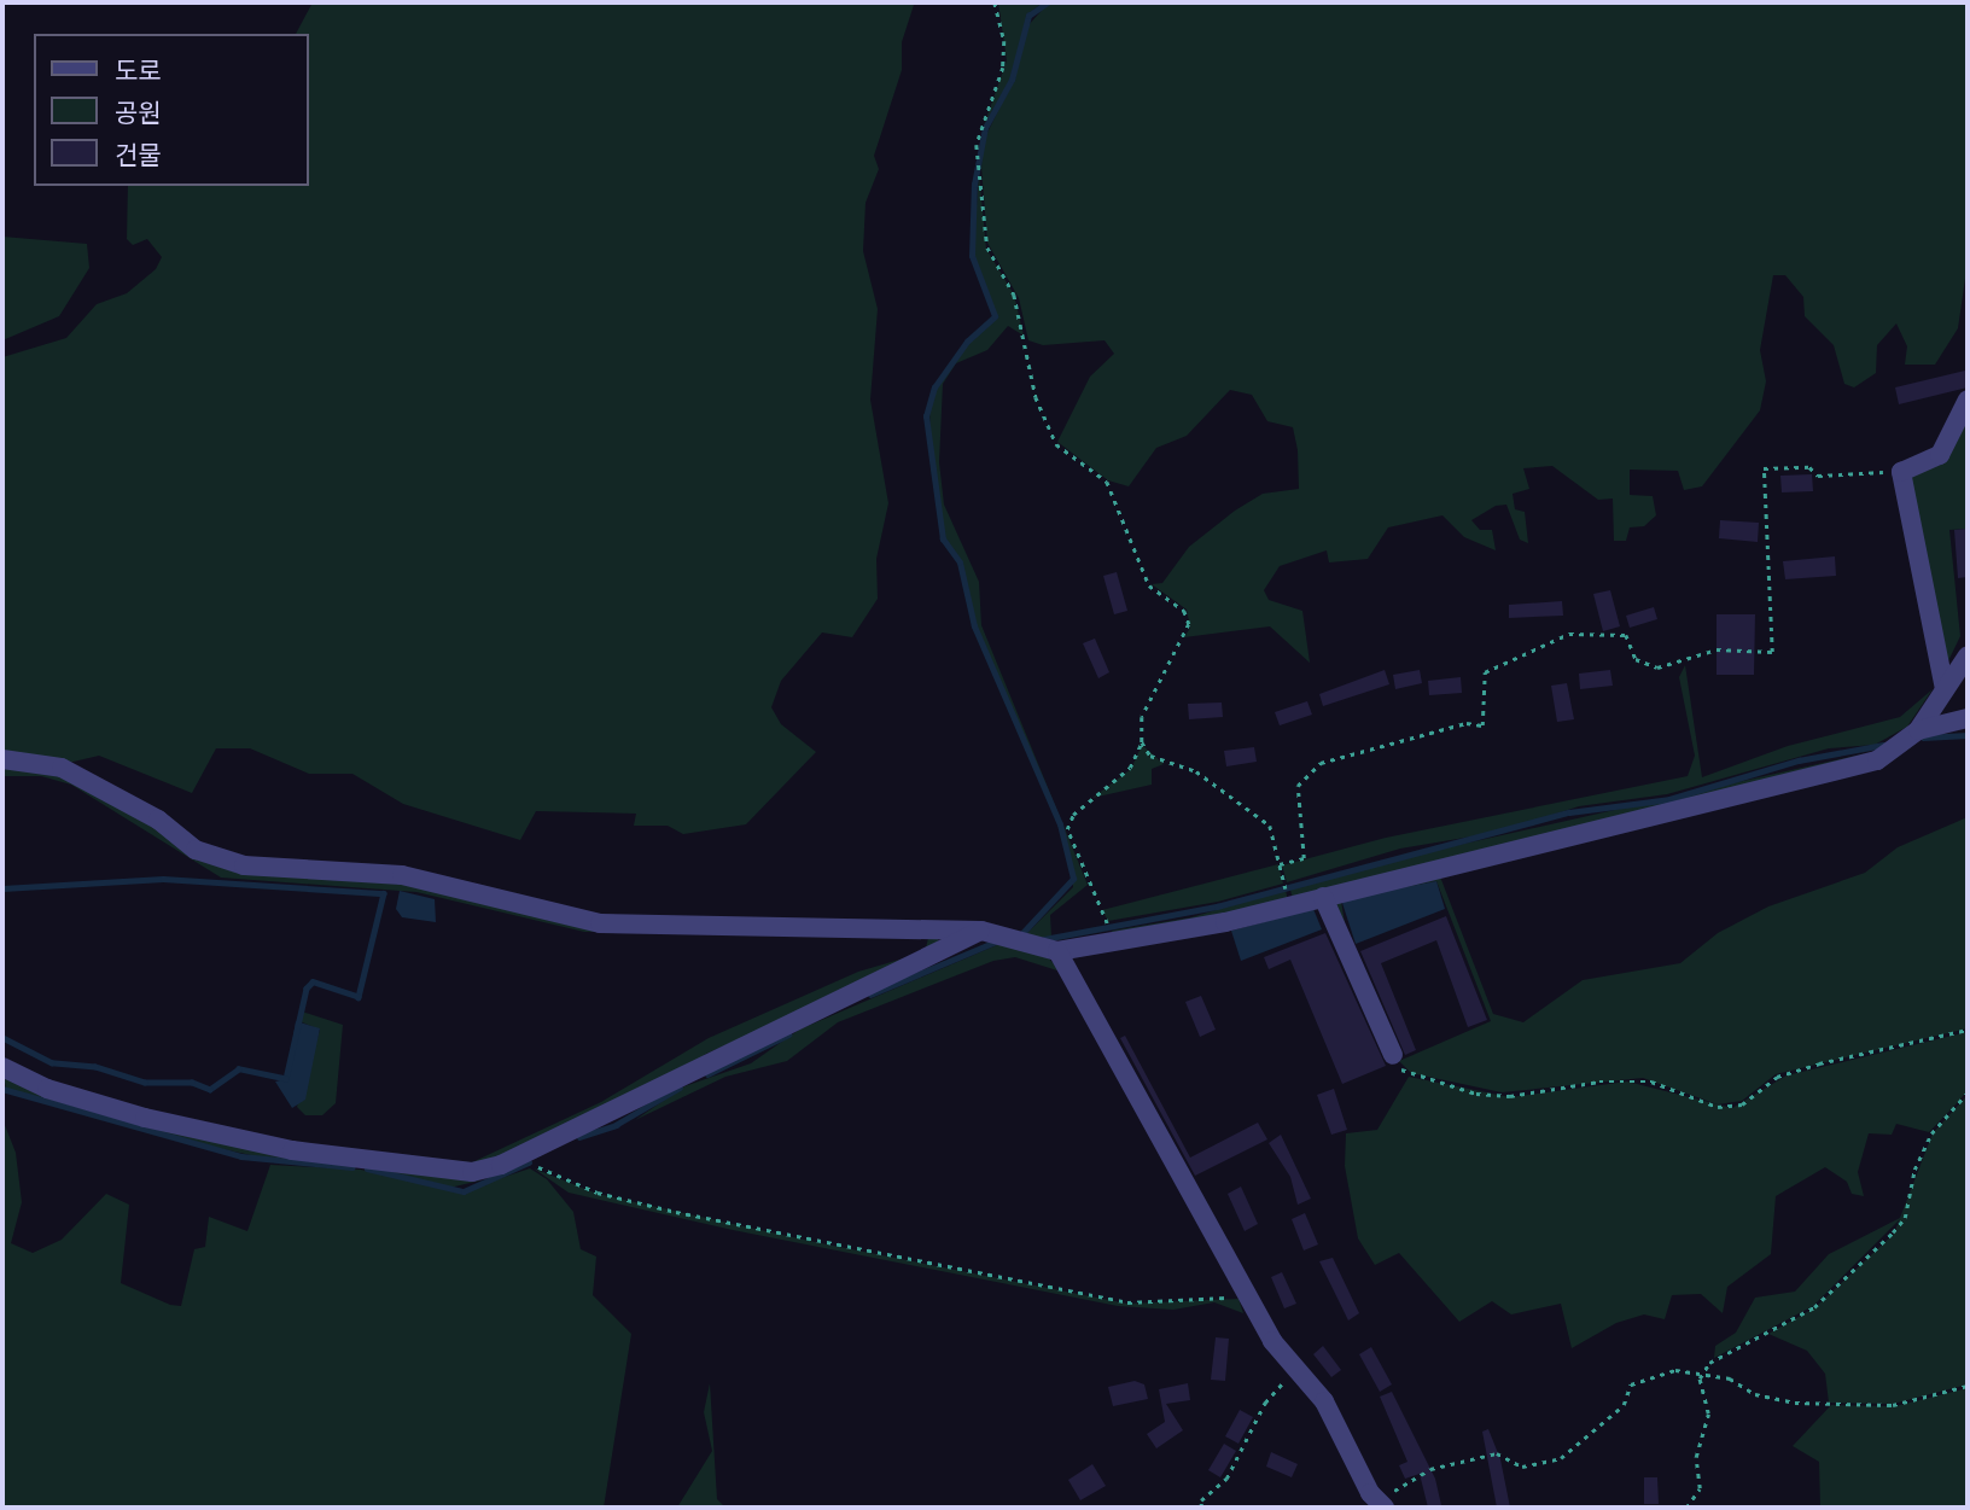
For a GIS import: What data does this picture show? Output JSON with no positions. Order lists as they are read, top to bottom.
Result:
{
  "legend": ["도로", "공원", "건물"]
}
